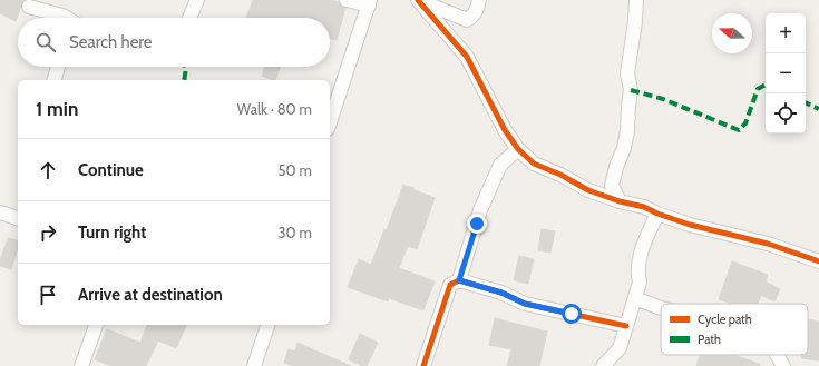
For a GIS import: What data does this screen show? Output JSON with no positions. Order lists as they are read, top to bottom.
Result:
{
  "legend": ["Cycle path", "Path"],
  "north": "left",
  "page": {
    "map_buttons": ["+", "−"],
    "search": "Search here",
    "heading": ["1 min", "Walk · 80 m"],
    "list": [
      ["Continue", "50 m"],
      ["Turn right", "30 m"],
      "Arrive at destination"
    ]
  }
}
